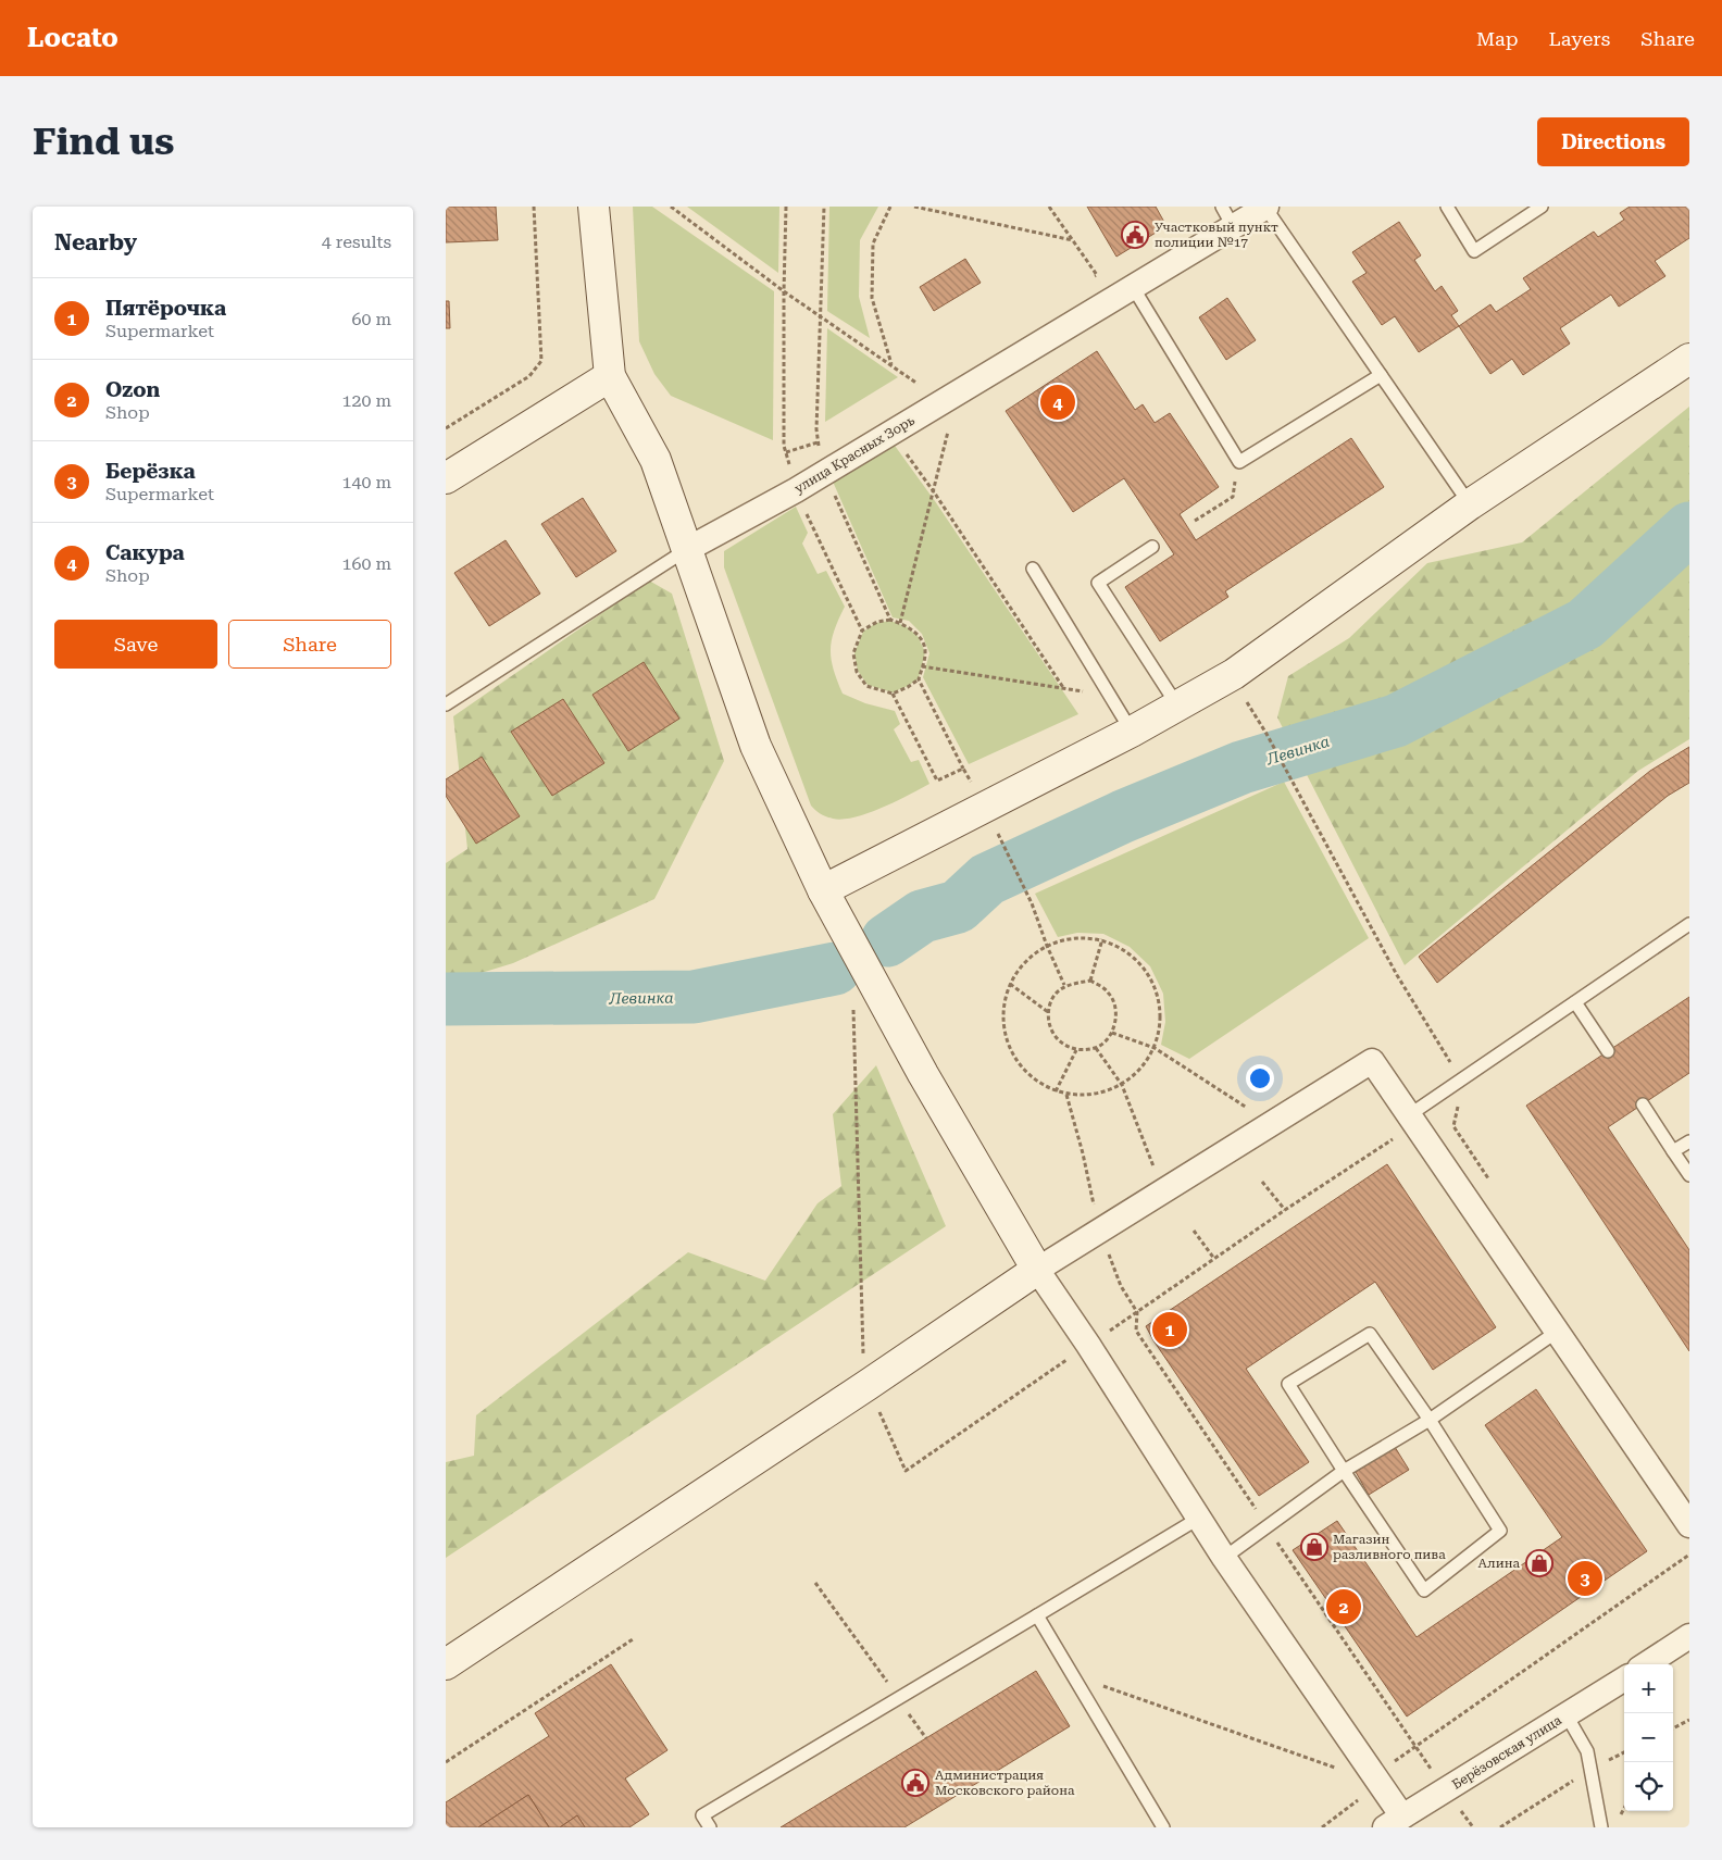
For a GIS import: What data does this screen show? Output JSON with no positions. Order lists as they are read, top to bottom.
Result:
{
  "streets": {
    "street": ["улица Красных Зорь", "Берёзовская улица"]
  },
  "water": ["Левинка"],
  "places": {
    "public building": ["Участковый пункт полиции №17", "Администрация Московского района"],
    "shop": ["Магазин разливного пива", "Алина"]
  },
  "page": {
    "header": "Locato",
    "nav": ["Map", "Layers", "Share"],
    "buttons": [
      "Directions",
      ["Save", "Share"]
    ],
    "title": "Find us",
    "heading": ["Nearby", "4 results"],
    "list": [
      {
        "mark": "1",
        "name": "Пятёрочка",
        "note": "Supermarket",
        "value": "60 m"
      },
      {
        "mark": "2",
        "name": "Ozon",
        "note": "Shop",
        "value": "120 m"
      },
      {
        "mark": "3",
        "name": "Берёзка",
        "note": "Supermarket",
        "value": "140 m"
      },
      {
        "mark": "4",
        "name": "Сакура",
        "note": "Shop",
        "value": "160 m"
      }
    ],
    "pins": [
      "4",
      "1",
      "3",
      "2"
    ],
    "map_buttons": ["+", "−"]
  }
}
